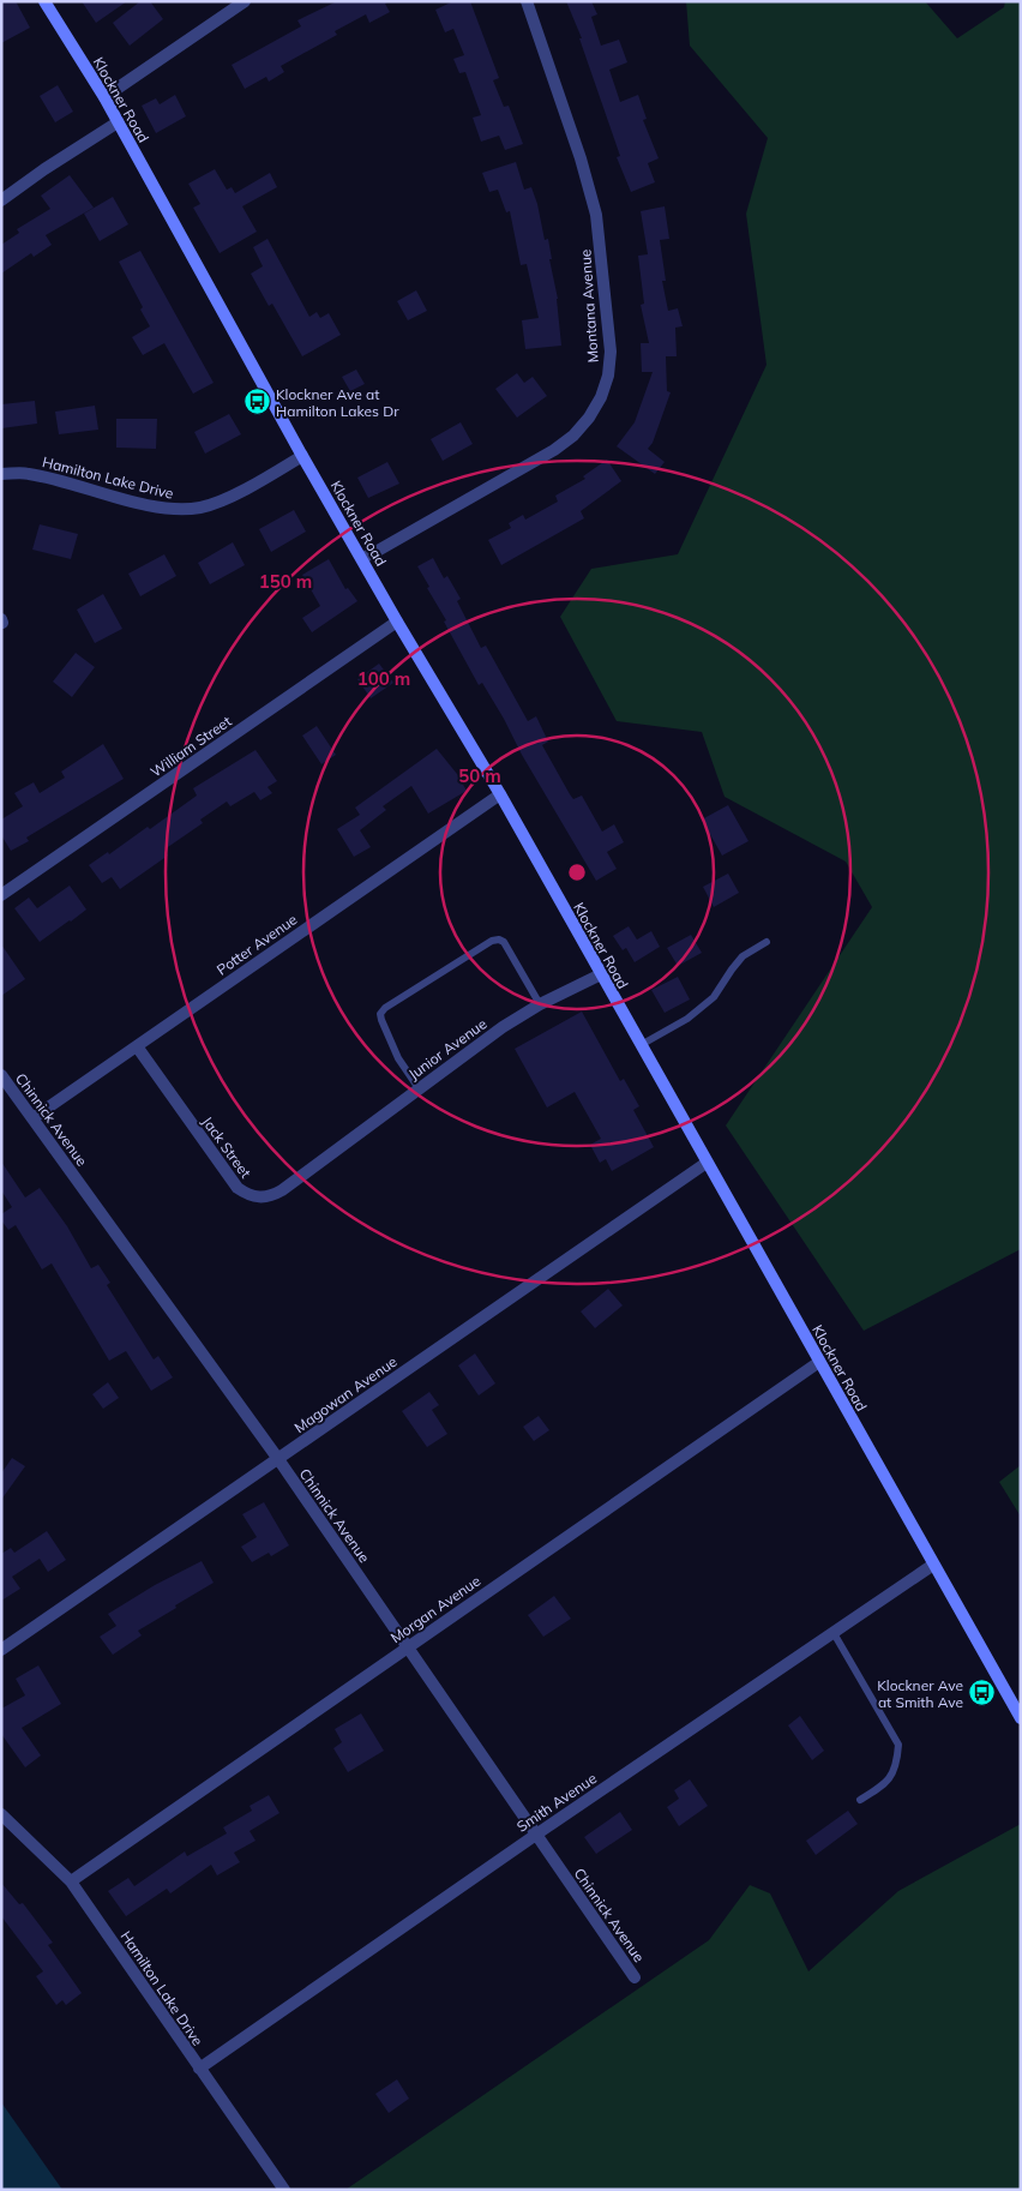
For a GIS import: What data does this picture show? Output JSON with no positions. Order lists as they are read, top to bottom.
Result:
{
  "streets": {
    "main road": ["Klockner Road"],
    "street": [
      "Montana Avenue",
      "Hamilton Lake Drive",
      "William Street",
      "Potter Avenue",
      "Junior Avenue",
      "Chinnick Avenue",
      "Jack Street",
      "Magowan Avenue",
      "Morgan Avenue",
      "Smith Avenue"
    ]
  },
  "crossings": [
    ["Klockner Road", "Montana Avenue"],
    ["Klockner Road", "Hamilton Lake Drive"],
    ["Klockner Road", "William Street"],
    ["Klockner Road", "Potter Avenue"],
    ["Klockner Road", "Junior Avenue"],
    ["Klockner Road", "Magowan Avenue"],
    ["Klockner Road", "Morgan Avenue"],
    ["Klockner Road", "Smith Avenue"],
    ["Hamilton Lake Drive", "Morgan Avenue"],
    ["Hamilton Lake Drive", "Smith Avenue"],
    ["Potter Avenue", "Chinnick Avenue"],
    ["Potter Avenue", "Jack Street"],
    ["Junior Avenue", "Jack Street"],
    ["Chinnick Avenue", "Magowan Avenue"],
    ["Chinnick Avenue", "Morgan Avenue"],
    ["Chinnick Avenue", "Smith Avenue"]
  ],
  "places": {
    "bus stop": ["Klockner Ave at Hamilton Lakes Dr", "Klockner Ave at Smith Ave"]
  },
  "rings": ["150 m", "100 m", "50 m"]
}
